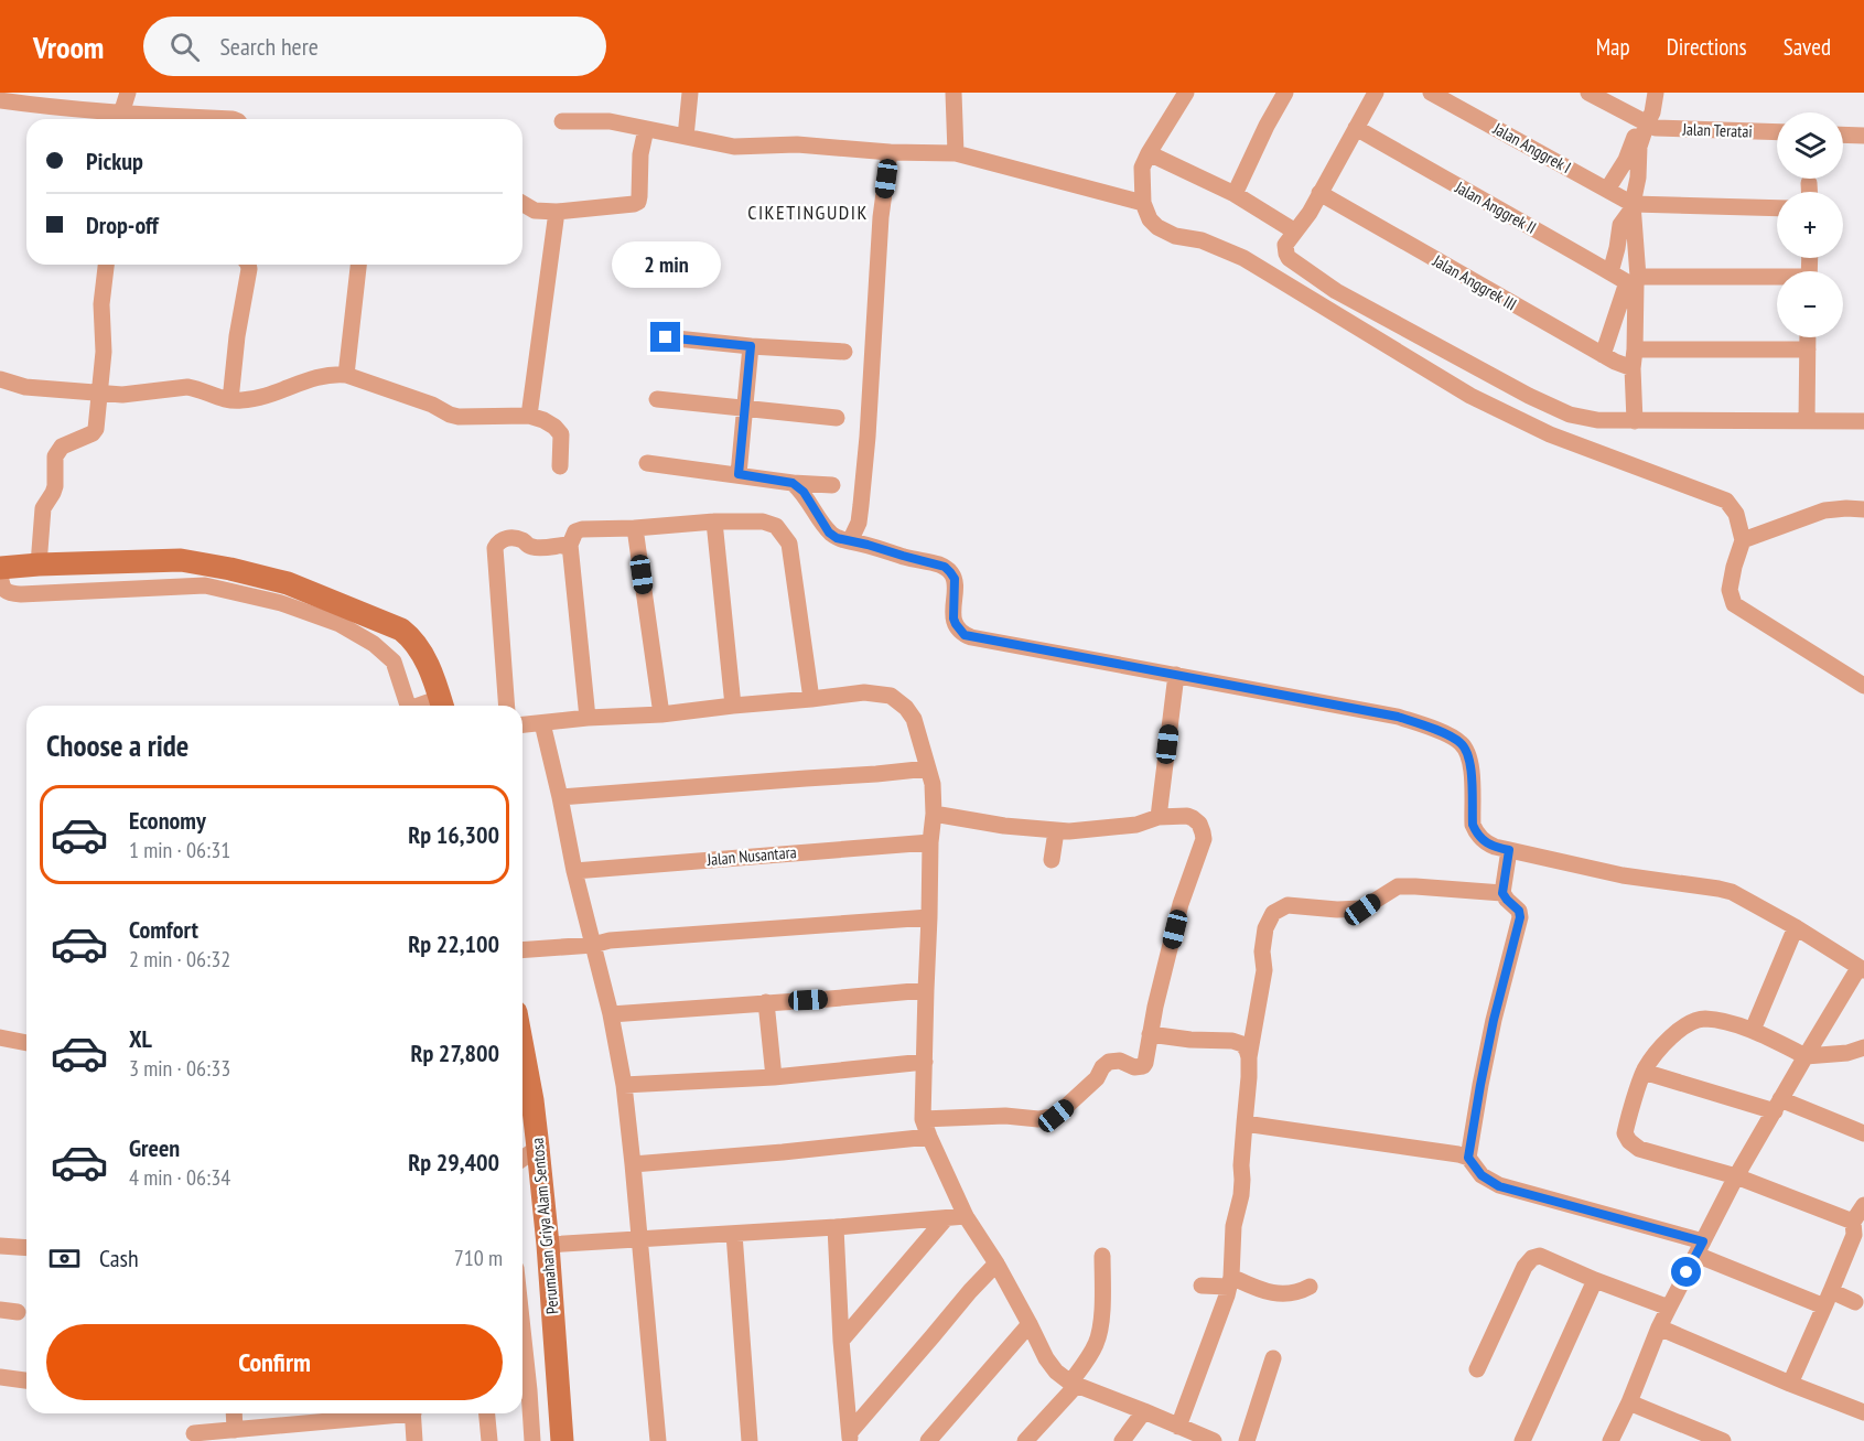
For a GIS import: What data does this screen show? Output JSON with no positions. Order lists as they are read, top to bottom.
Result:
{
  "streets": {
    "street": [
      "Jalan Teratai",
      "Jalan Anggrek I",
      "Jalan Anggrek II",
      "Jalan Anggrek III",
      "Jalan Nusantara",
      "Perumahan Griya Alam Sentosa"
    ]
  },
  "districts": ["CIKETINGUDIK"],
  "page": {
    "header": "Vroom",
    "search": "Search here",
    "nav": ["Map", "Directions", "Saved"],
    "map_buttons": ["+", "−"],
    "banner": ["Pickup", "Drop-off"],
    "bubble": "2 min",
    "heading": "Choose a ride",
    "list": [
      {
        "name": "Economy",
        "note": "1 min · 06:31",
        "value": "Rp 16,300"
      },
      {
        "name": "Comfort",
        "note": "2 min · 06:32",
        "value": "Rp 22,100"
      },
      {
        "name": "XL",
        "note": "3 min · 06:33",
        "value": "Rp 27,800"
      },
      {
        "name": "Green",
        "note": "4 min · 06:34",
        "value": "Rp 29,400"
      }
    ],
    "pay": ["Cash", "710 m"],
    "buttons": "Confirm"
  }
}
